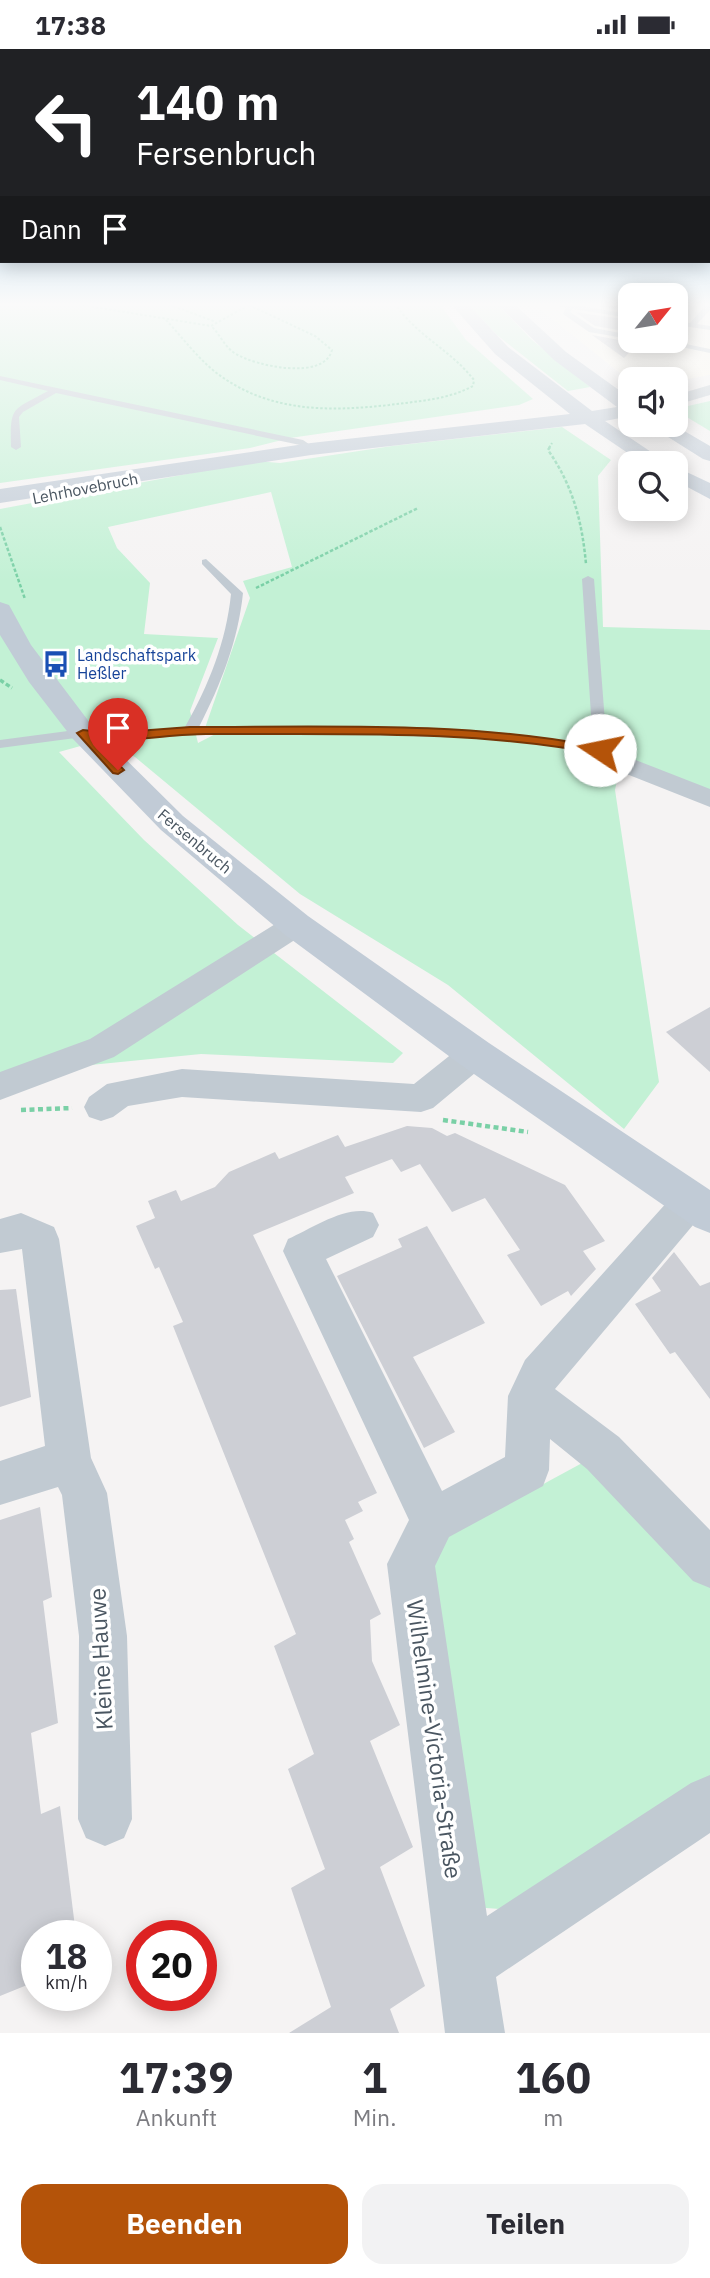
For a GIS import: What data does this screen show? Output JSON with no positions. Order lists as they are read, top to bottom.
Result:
{
  "streets": {
    "street": [
      "Lehrhovebruch",
      "Fersenbruch",
      "Kleine Hauwe",
      "Wilhelmine-Victoria-Straße"
    ]
  },
  "places": {
    "bus stop": ["Landschaftspark Heßler"]
  },
  "north": "top right",
  "page": {
    "status": "17:38",
    "turn": ["140 m", "Fersenbruch"],
    "then": "Dann",
    "speed": "18 km/h",
    "limit": "20",
    "eta": [
      "17:39",
      "Ankunft",
      "1",
      "Min.",
      "160",
      "m"
    ],
    "buttons": ["Beenden", "Teilen"]
  }
}
